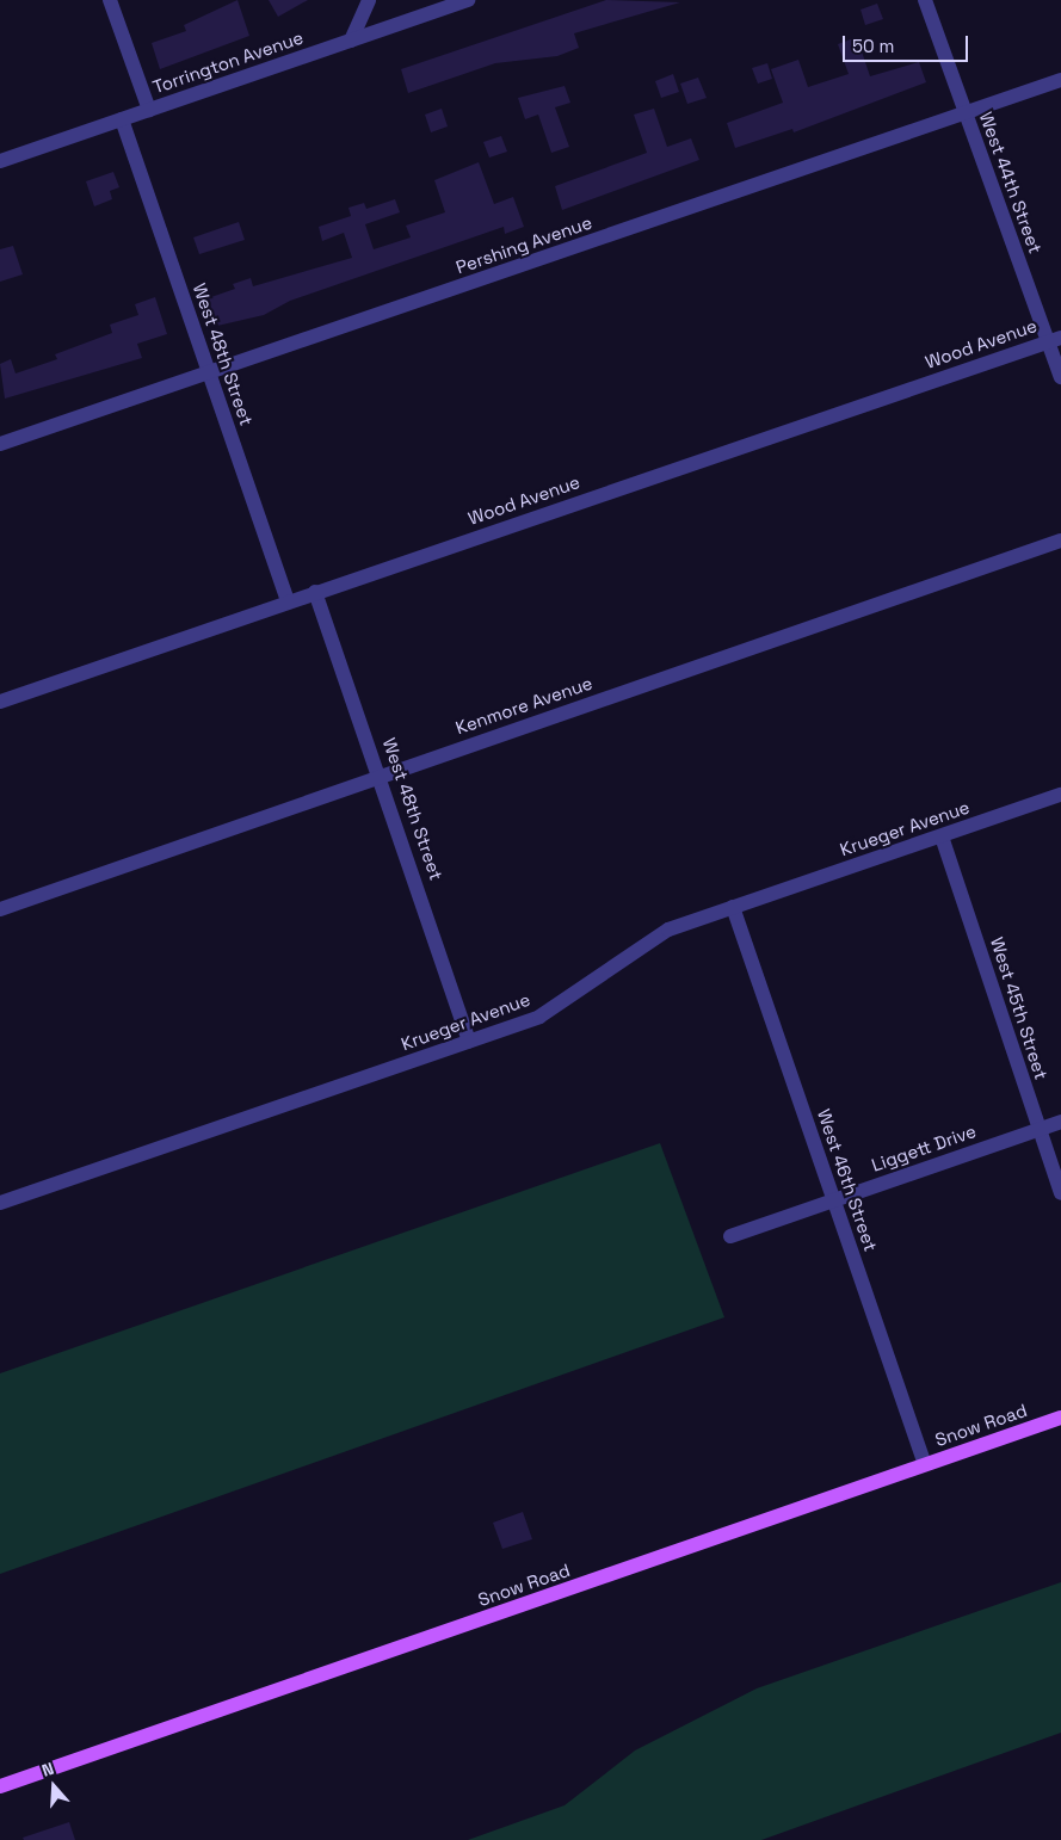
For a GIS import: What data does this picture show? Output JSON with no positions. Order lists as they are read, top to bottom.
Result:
{
  "streets": {
    "main road": ["Snow Road"],
    "street": [
      "Torrington Avenue",
      "West 44th Street",
      "Pershing Avenue",
      "Wood Avenue",
      "West 48th Street",
      "Kenmore Avenue",
      "Krueger Avenue",
      "West 45th Street",
      "Liggett Drive",
      "West 46th Street"
    ]
  },
  "crossings": [
    ["Torrington Avenue", "West 48th Street"],
    ["West 44th Street", "Pershing Avenue"],
    ["West 44th Street", "Wood Avenue"],
    ["Pershing Avenue", "West 48th Street"],
    ["Wood Avenue", "West 48th Street"],
    ["West 48th Street", "Kenmore Avenue"],
    ["West 48th Street", "Krueger Avenue"],
    ["Krueger Avenue", "West 45th Street"],
    ["Krueger Avenue", "West 46th Street"],
    ["West 45th Street", "Liggett Drive"],
    ["Liggett Drive", "West 46th Street"],
    ["West 46th Street", "Snow Road"]
  ],
  "scale_bar": "50 m",
  "north": "top"
}
